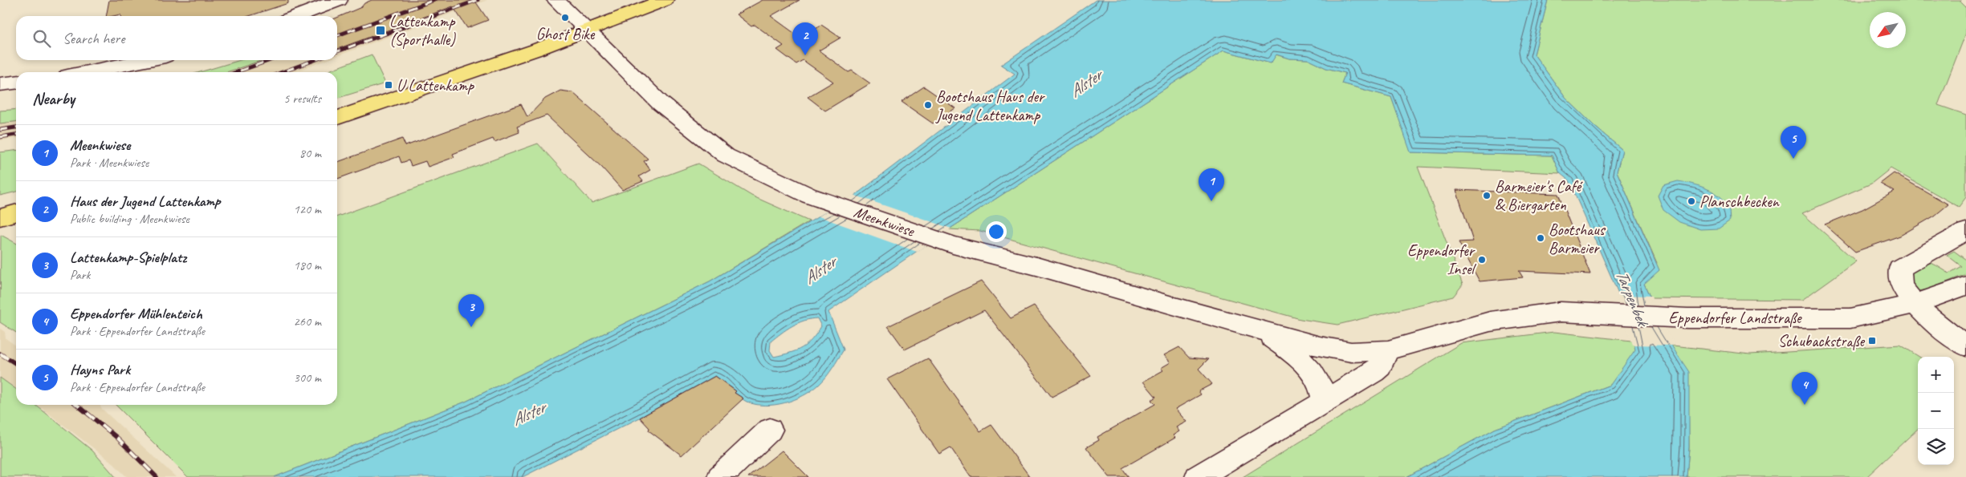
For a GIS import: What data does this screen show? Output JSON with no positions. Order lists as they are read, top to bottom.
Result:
{
  "streets": {
    "street": ["Meenkwiese", "Eppendorfer Landstraße"]
  },
  "crossings": [
    ["Meenkwiese", "Eppendorfer Landstraße"]
  ],
  "water": ["Alster", "Tarpenbek"],
  "places": {
    "other": [
      "Ghost Bike",
      "Bootshaus Haus der Jugend Lattenkamp",
      "Barmeier's Café & Biergarten",
      "Planschbecken",
      "Bootshaus Barmeier",
      "Eppendorfer Insel"
    ],
    "transit": ["Lattenkamp (Sporthalle)", "U Lattenkamp", "Schubackstraße"]
  },
  "north": "bottom left",
  "page": {
    "search": "Search here",
    "pins": [
      "2",
      "5",
      "1",
      "3",
      "4"
    ],
    "heading": ["Nearby", "5 results"],
    "list": [
      {
        "mark": "1",
        "name": "Meenkwiese",
        "note": "Park · Meenkwiese",
        "value": "80 m"
      },
      {
        "mark": "2",
        "name": "Haus der Jugend Lattenkamp",
        "note": "Public building · Meenkwiese",
        "value": "120 m"
      },
      {
        "mark": "3",
        "name": "Lattenkamp-Spielplatz",
        "note": "Park",
        "value": "180 m"
      },
      {
        "mark": "4",
        "name": "Eppendorfer Mühlenteich",
        "note": "Park · Eppendorfer Landstraße",
        "value": "260 m"
      },
      {
        "mark": "5",
        "name": "Hayns Park",
        "note": "Park · Eppendorfer Landstraße",
        "value": "300 m"
      }
    ],
    "map_buttons": ["+", "−"]
  }
}
